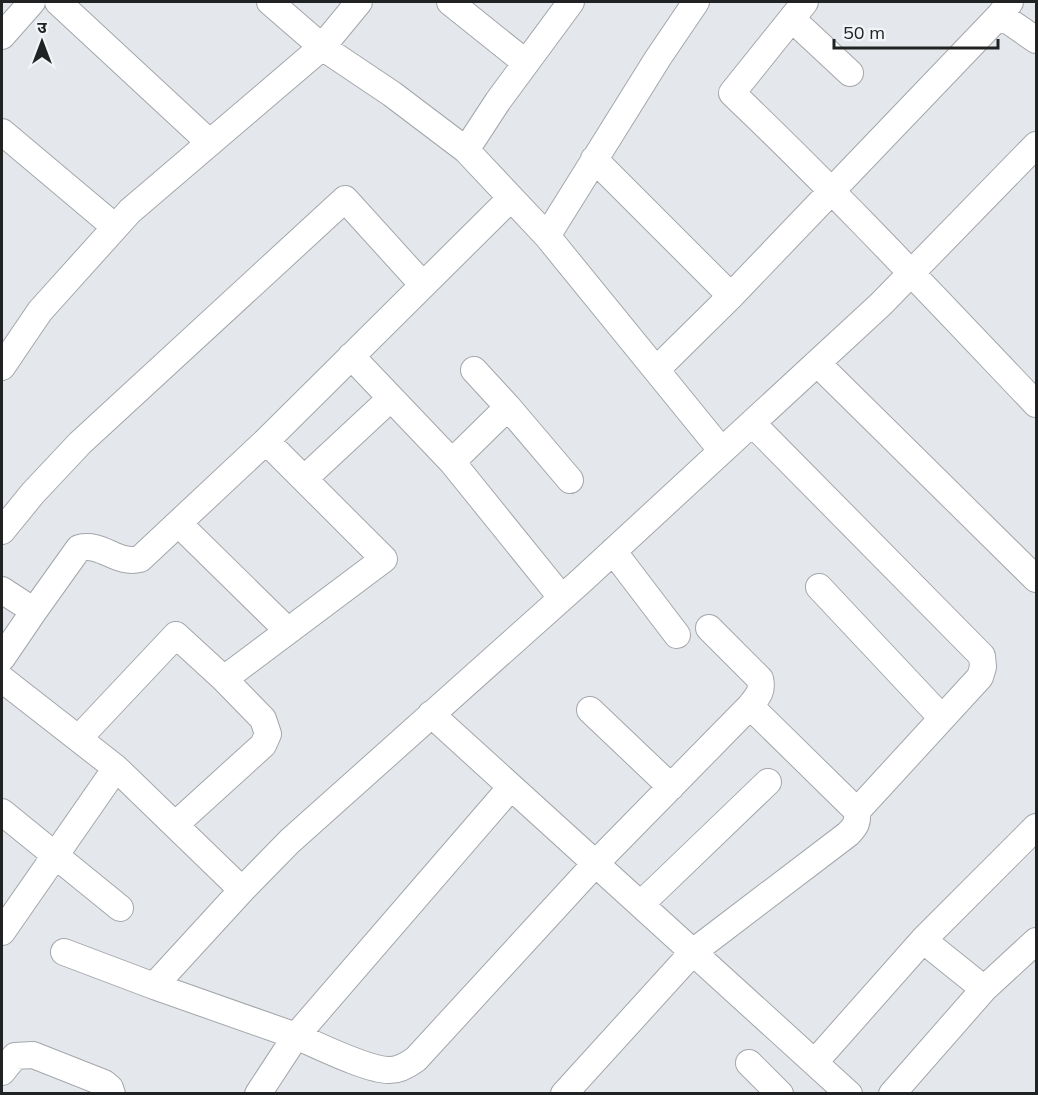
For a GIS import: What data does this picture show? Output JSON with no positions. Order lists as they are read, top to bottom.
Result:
{
  "scale_bar": "50 m",
  "north": "top"
}
